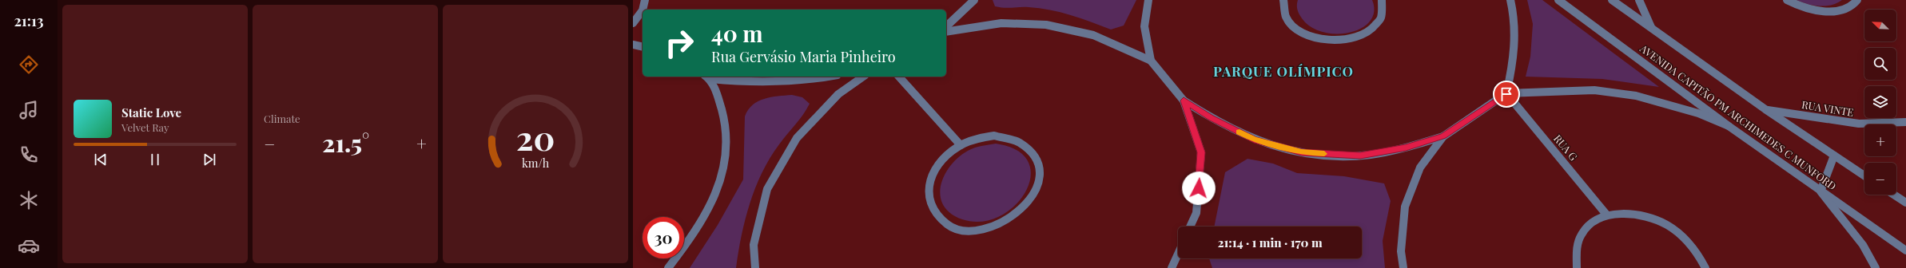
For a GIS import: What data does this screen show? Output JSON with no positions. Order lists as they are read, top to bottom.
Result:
{
  "streets": {
    "street": ["RUA VINTE", "AVENIDA CAPITÃO PM ARCHIMEDES C MUNFORD", "RUA G"]
  },
  "crossings": [
    ["RUA VINTE", "AVENIDA CAPITÃO PM ARCHIMEDES C MUNFORD"]
  ],
  "districts": ["PARQUE OLÍMPICO"],
  "north": "top left",
  "page": {
    "tabs": "21:13",
    "tile": "Climate",
    "map_buttons": ["+", "−"],
    "turn": ["40 m", "Rua Gervásio Maria Pinheiro"],
    "song": ["Static Love", "Velvet Ray"],
    "heat": ["−", "21.5°", "+"],
    "limit": "30",
    "trip": "21:14 · 1 min · 170 m",
    "gauge": ["20", "km/h"]
  }
}
